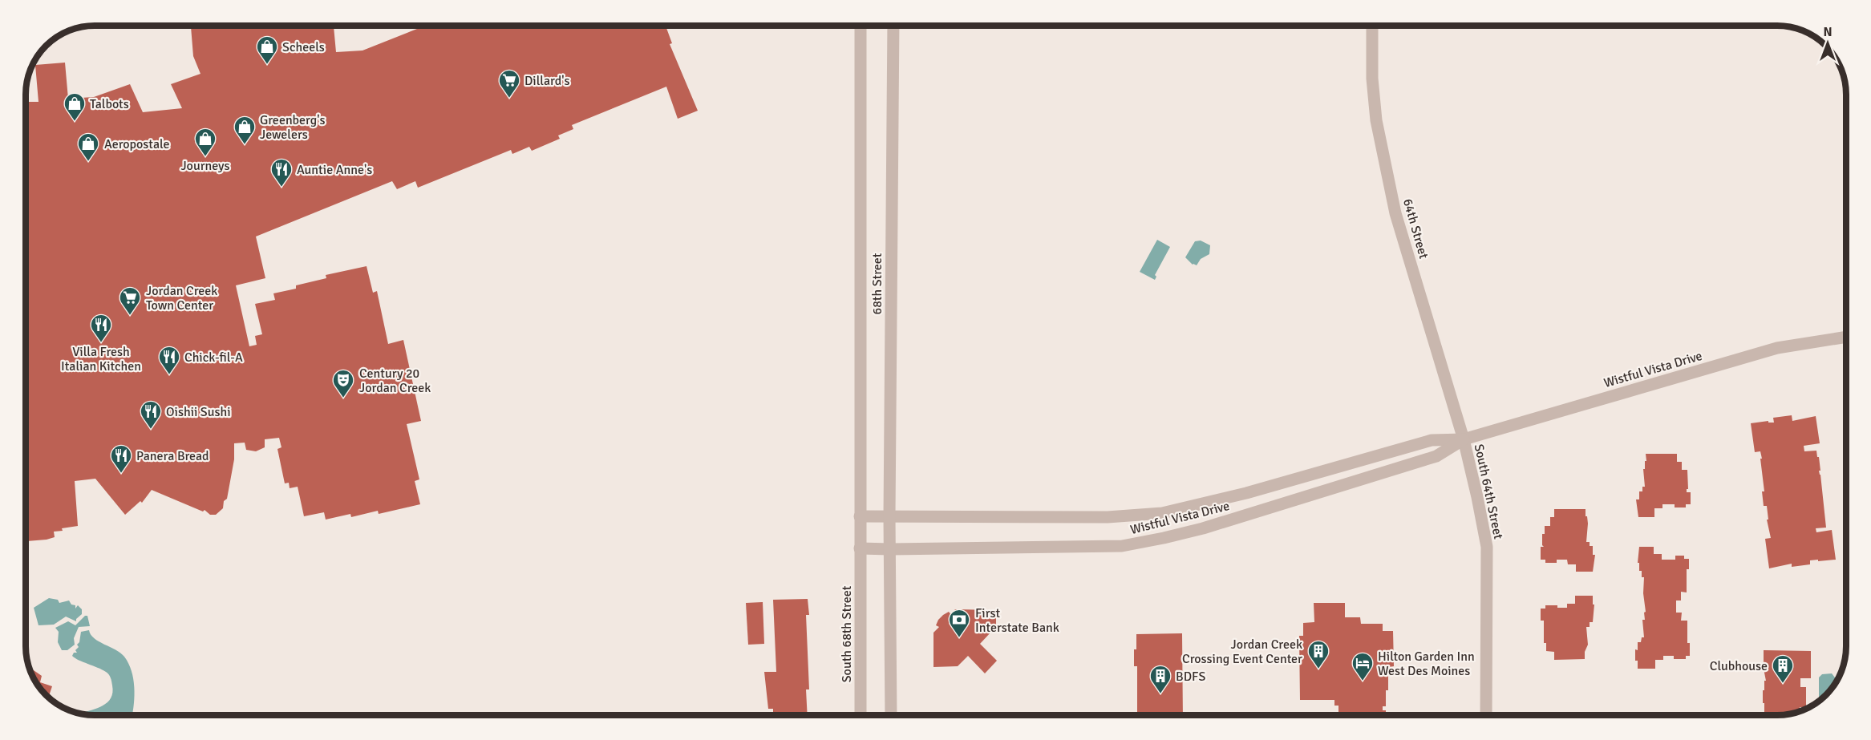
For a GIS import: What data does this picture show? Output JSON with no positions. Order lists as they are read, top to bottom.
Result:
{
  "streets": {
    "street": [
      "64th Street",
      "68th Street",
      "Wistful Vista Drive",
      "South 64th Street",
      "South 68th Street"
    ]
  },
  "crossings": [
    ["64th Street", "Wistful Vista Drive"],
    ["64th Street", "South 64th Street"],
    ["68th Street", "Wistful Vista Drive"],
    ["68th Street", "South 68th Street"],
    ["Wistful Vista Drive", "South 64th Street"],
    ["Wistful Vista Drive", "South 68th Street"]
  ],
  "places": {
    "shop": [
      "Scheels",
      "Talbots",
      "Greenberg's Jewelers",
      "Journeys",
      "Aeropostale"
    ],
    "supermarket": ["Dillard's", "Jordan Creek Town Center"],
    "restaurant": [
      "Auntie Anne's",
      "Villa Fresh Italian Kitchen",
      "Chick-fil-A",
      "Oishii Sushi",
      "Panera Bread"
    ],
    "theatre": ["Century 20 Jordan Creek"],
    "bank": ["First Interstate Bank"],
    "building": ["Jordan Creek Crossing Event Center", "Clubhouse", "BDFS"],
    "hotel": ["Hilton Garden Inn West Des Moines"]
  },
  "north": "top"
}
